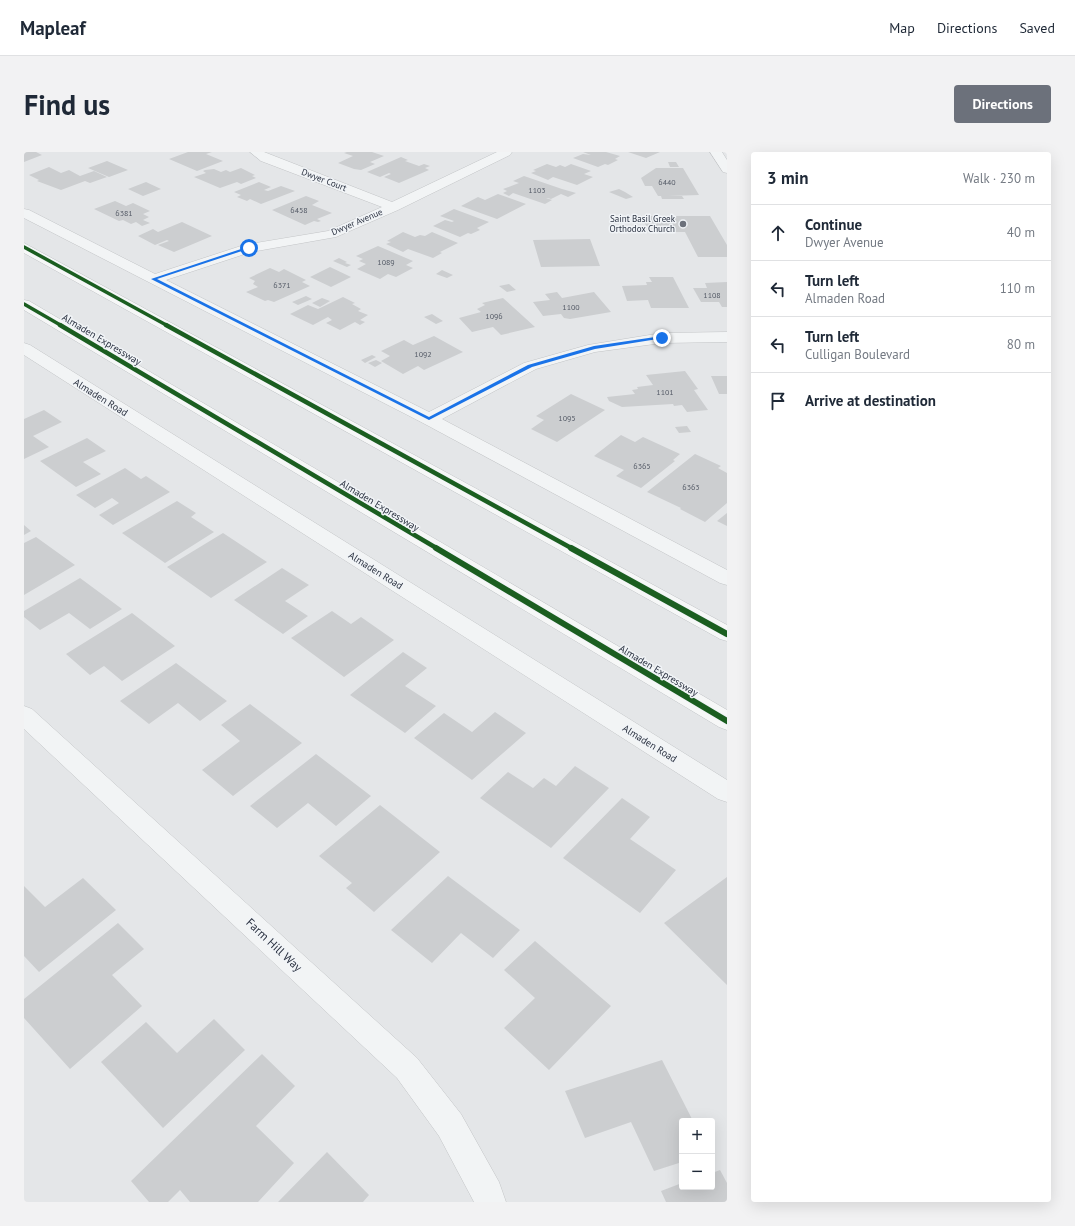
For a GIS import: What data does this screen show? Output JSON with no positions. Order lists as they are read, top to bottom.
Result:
{
  "streets": {
    "main road": ["Almaden Expressway"],
    "street": [
      "Dwyer Court",
      "Dwyer Avenue",
      "Almaden Road",
      "Farm Hill Way"
    ]
  },
  "crossings": [
    ["Dwyer Court", "Dwyer Avenue"]
  ],
  "places": ["Saint Basil Greek Orthodox Church"],
  "house_numbers": [
    "6440",
    "1103",
    "6458",
    "6381",
    "1089",
    "6371",
    "1108",
    "1100",
    "1096",
    "1092",
    "1101",
    "1095",
    "6365",
    "6363"
  ],
  "page": {
    "header": "Mapleaf",
    "nav": ["Map", "Directions", "Saved"],
    "buttons": "Directions",
    "title": "Find us",
    "heading": ["3 min", "Walk · 230 m"],
    "list": [
      ["Continue", "Dwyer Avenue", "40 m"],
      ["Turn left", "Almaden Road", "110 m"],
      ["Turn left", "Culligan Boulevard", "80 m"],
      "Arrive at destination"
    ],
    "map_buttons": ["+", "−"]
  }
}
